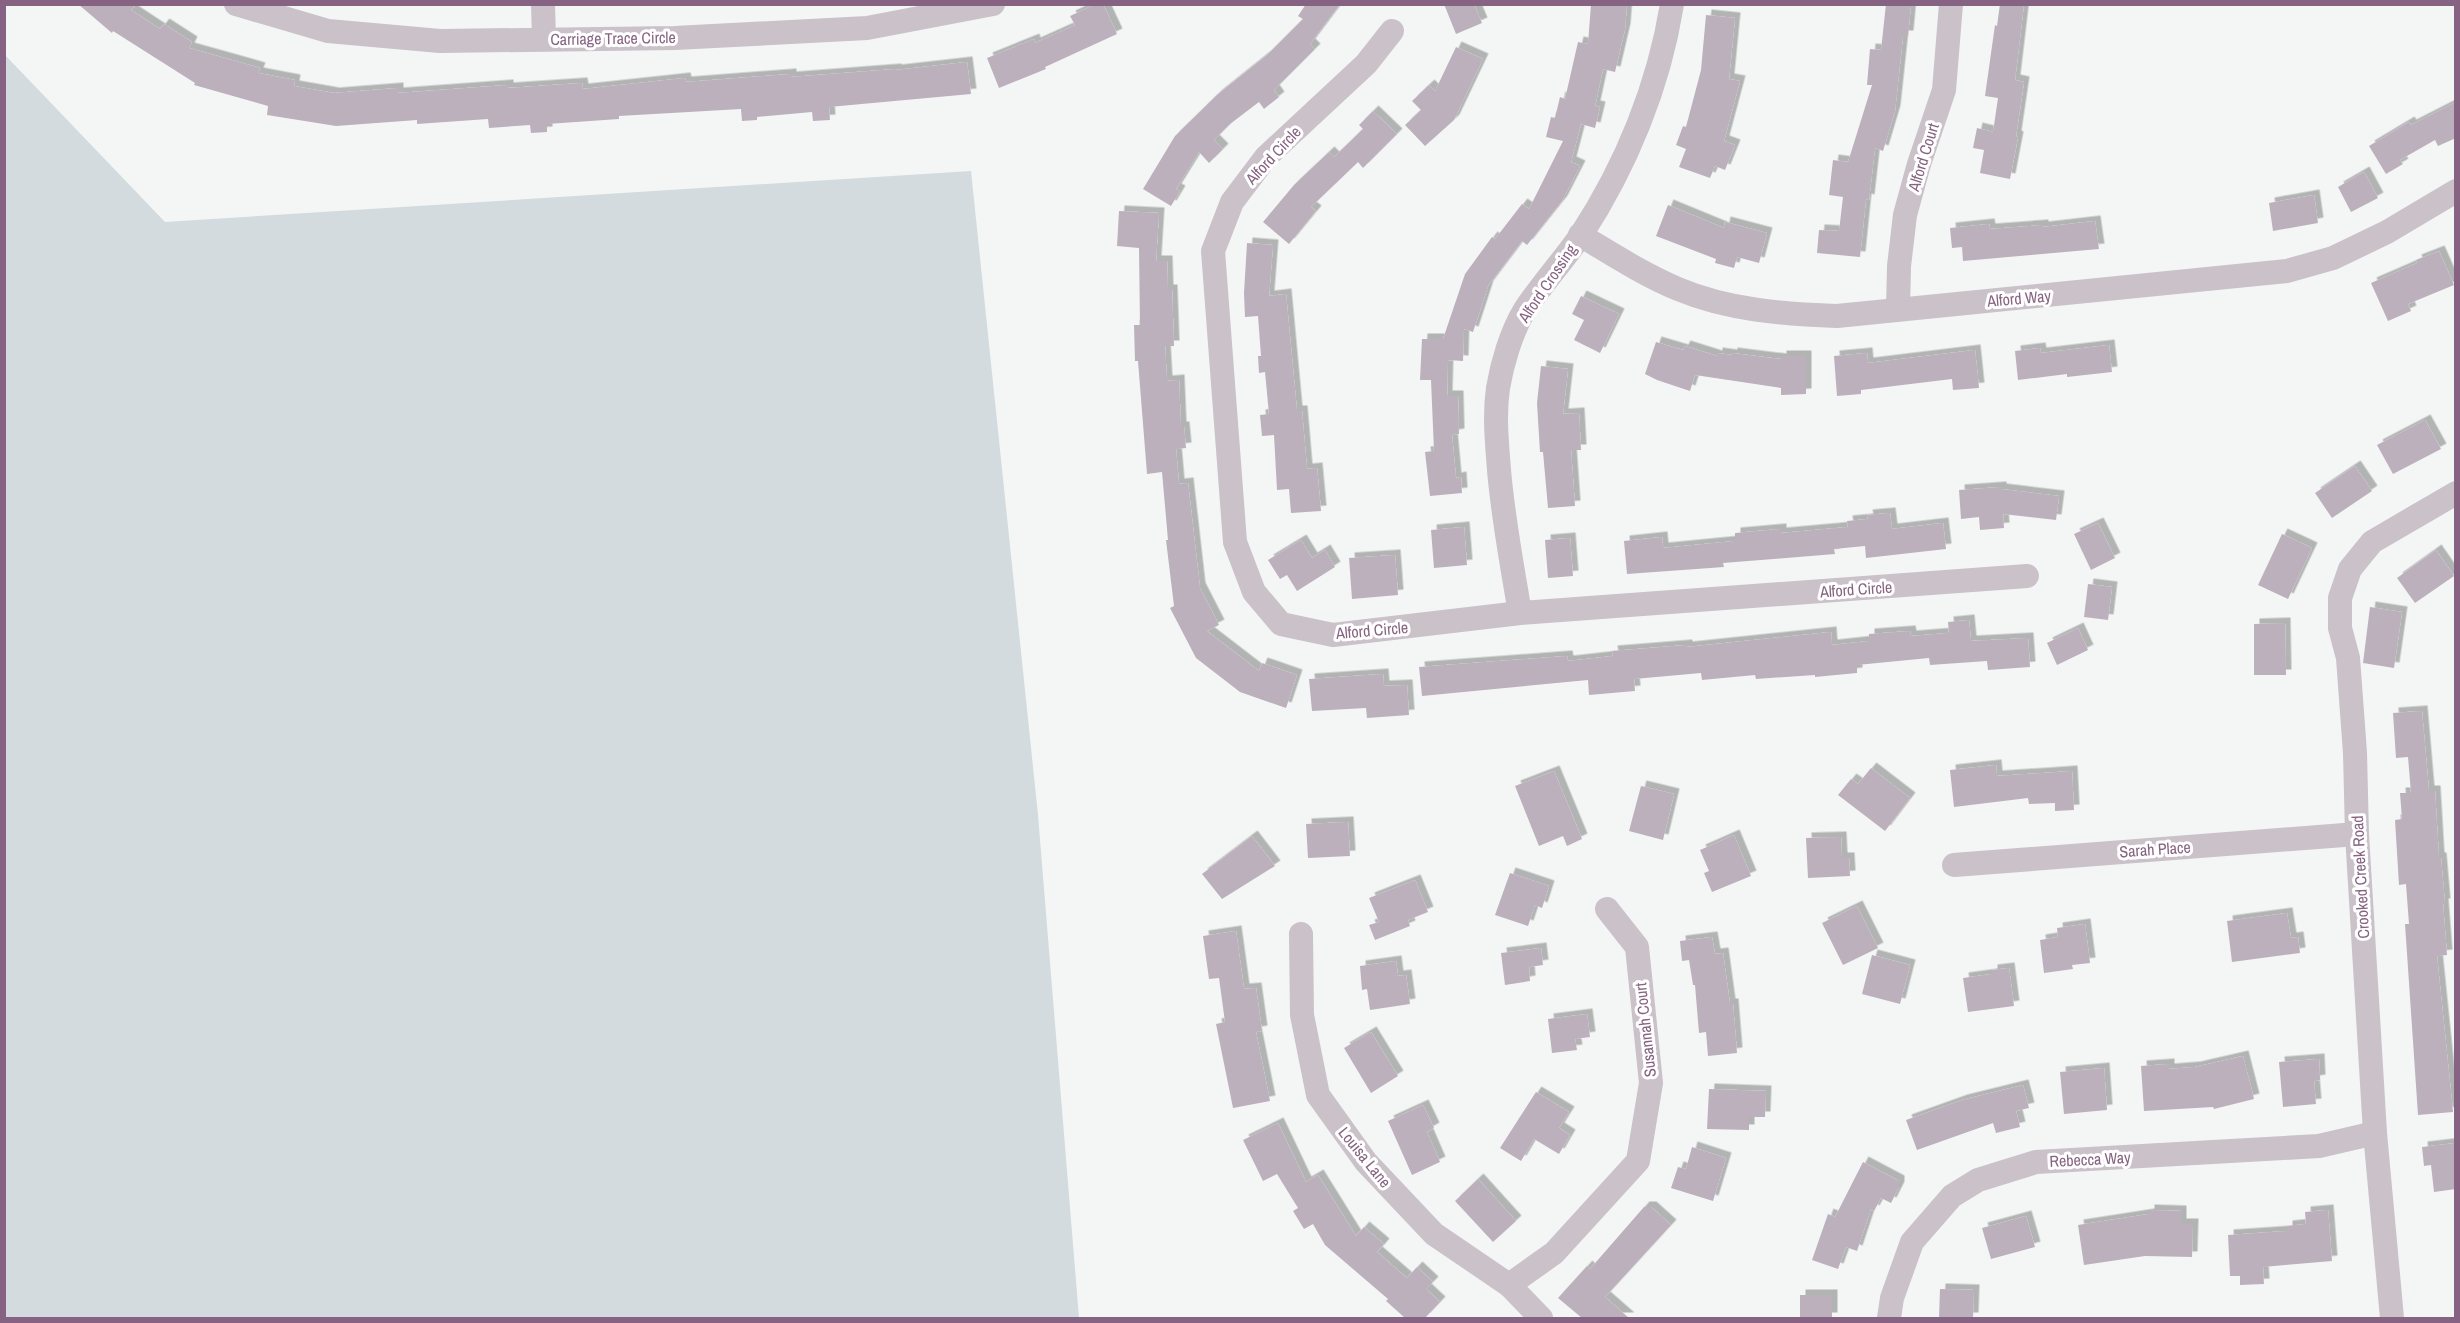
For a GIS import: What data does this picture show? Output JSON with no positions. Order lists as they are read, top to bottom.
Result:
{
  "streets": {
    "street": [
      "Carriage Trace Circle",
      "Alford Circle",
      "Alford Court",
      "Alford Crossing",
      "Alford Way",
      "Sarah Place",
      "Crooked Creek Road",
      "Susannah Court",
      "Louisa Lane",
      "Rebecca Way"
    ]
  },
  "crossings": [
    ["Alford Circle", "Alford Crossing"],
    ["Alford Court", "Alford Way"],
    ["Alford Crossing", "Alford Way"],
    ["Sarah Place", "Crooked Creek Road"],
    ["Crooked Creek Road", "Rebecca Way"],
    ["Susannah Court", "Louisa Lane"]
  ]
}
